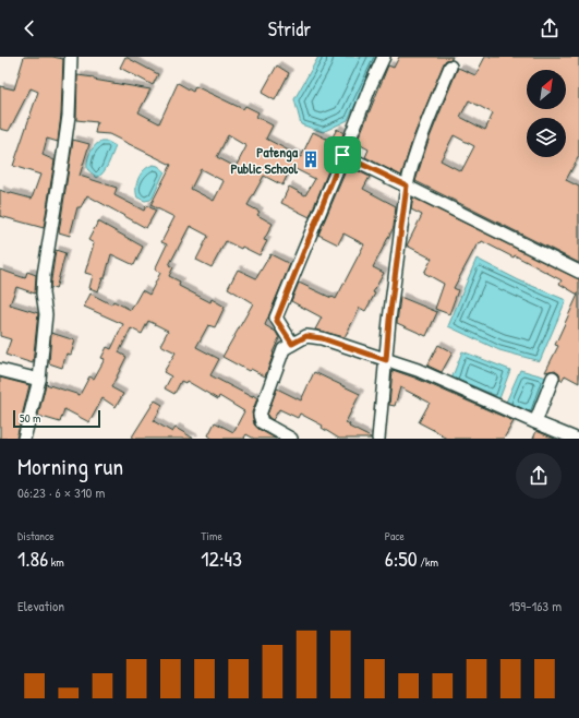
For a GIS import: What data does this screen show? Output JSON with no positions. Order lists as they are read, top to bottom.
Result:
{
  "places": {
    "building": ["Patenga Public School"]
  },
  "scale_bar": "50 m",
  "north": "top right",
  "page": {
    "header": "Stridr",
    "scale": "50 m",
    "heading": ["Morning run", "06:23 · 6 × 310 m"],
    "stats": [
      ["Distance", "1.86 km"],
      ["Time", "12:43"],
      ["Pace", "6:50 /km"]
    ],
    "chart": ["Elevation", "159–163 m"]
  }
}
